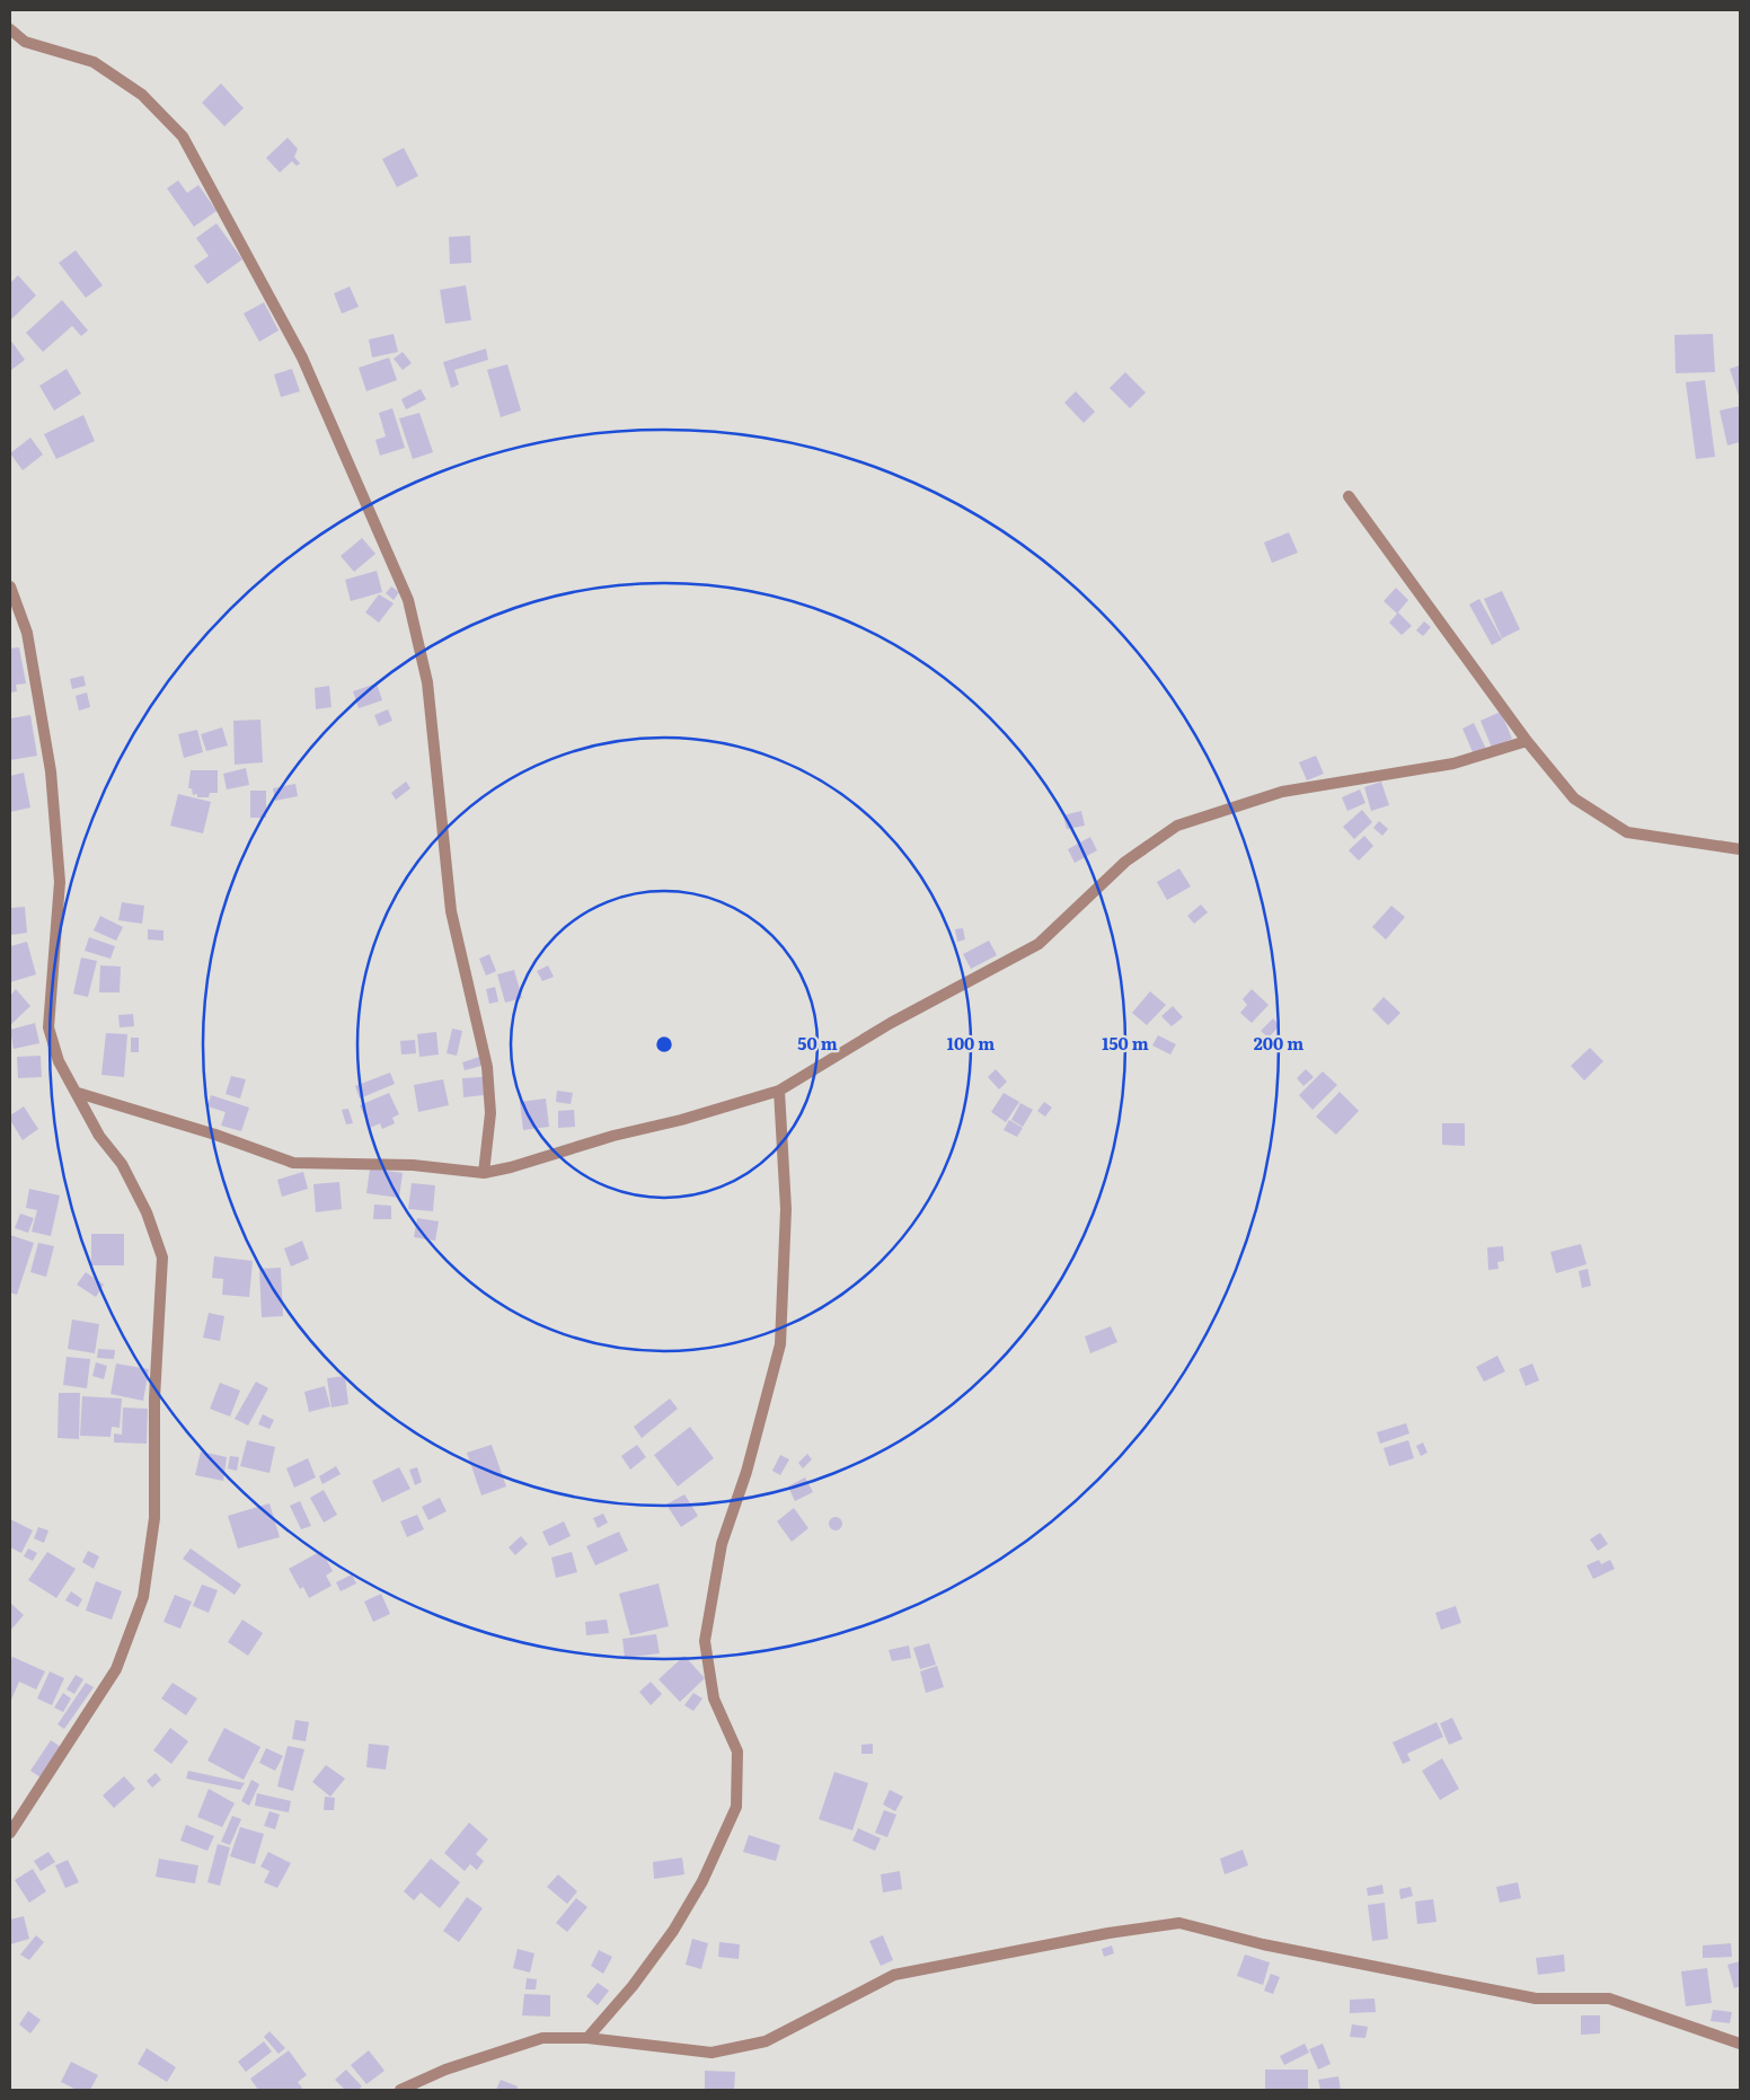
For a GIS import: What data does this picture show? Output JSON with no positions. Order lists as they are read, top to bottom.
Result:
{
  "rings": [
    "50 m",
    "100 m",
    "150 m",
    "200 m"
  ]
}
